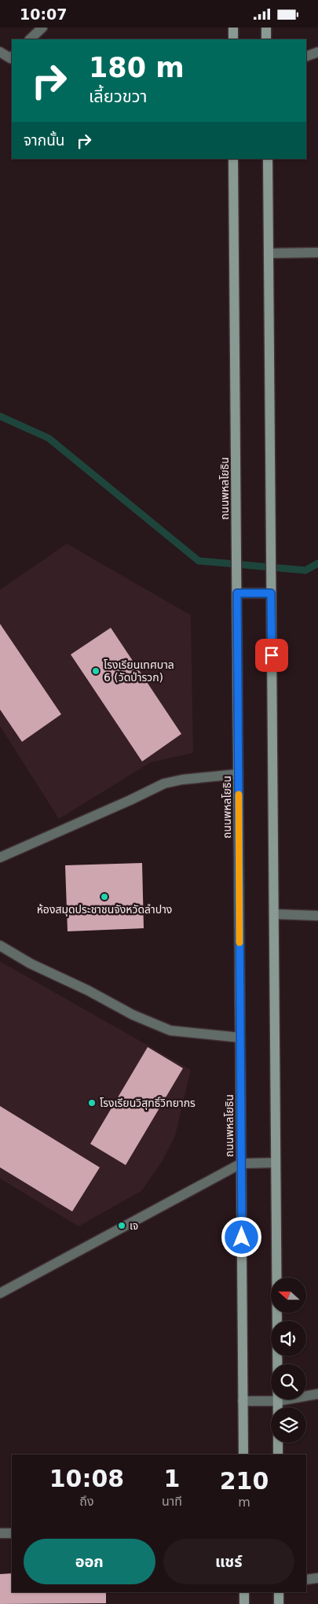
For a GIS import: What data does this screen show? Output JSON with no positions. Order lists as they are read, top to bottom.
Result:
{
  "streets": {
    "main road": ["ถนนพหลโยธิน"]
  },
  "places": [
    "โรงเรียนเทศบาล 6 (วัดป่ารวก)",
    "ห้องสมุดประชาชนจังหวัดลำปาง",
    "โรงเรียนวิสุทธิ์วิทยากร",
    "เจ"
  ],
  "north": "left",
  "page": {
    "status": "10:07",
    "turn": ["180 m", "เลี้ยวขวา"],
    "then": "จากนั้น",
    "eta": [
      "10:08",
      "ถึง",
      "1",
      "นาที",
      "210",
      "m"
    ],
    "buttons": ["ออก", "แชร์"]
  }
}
